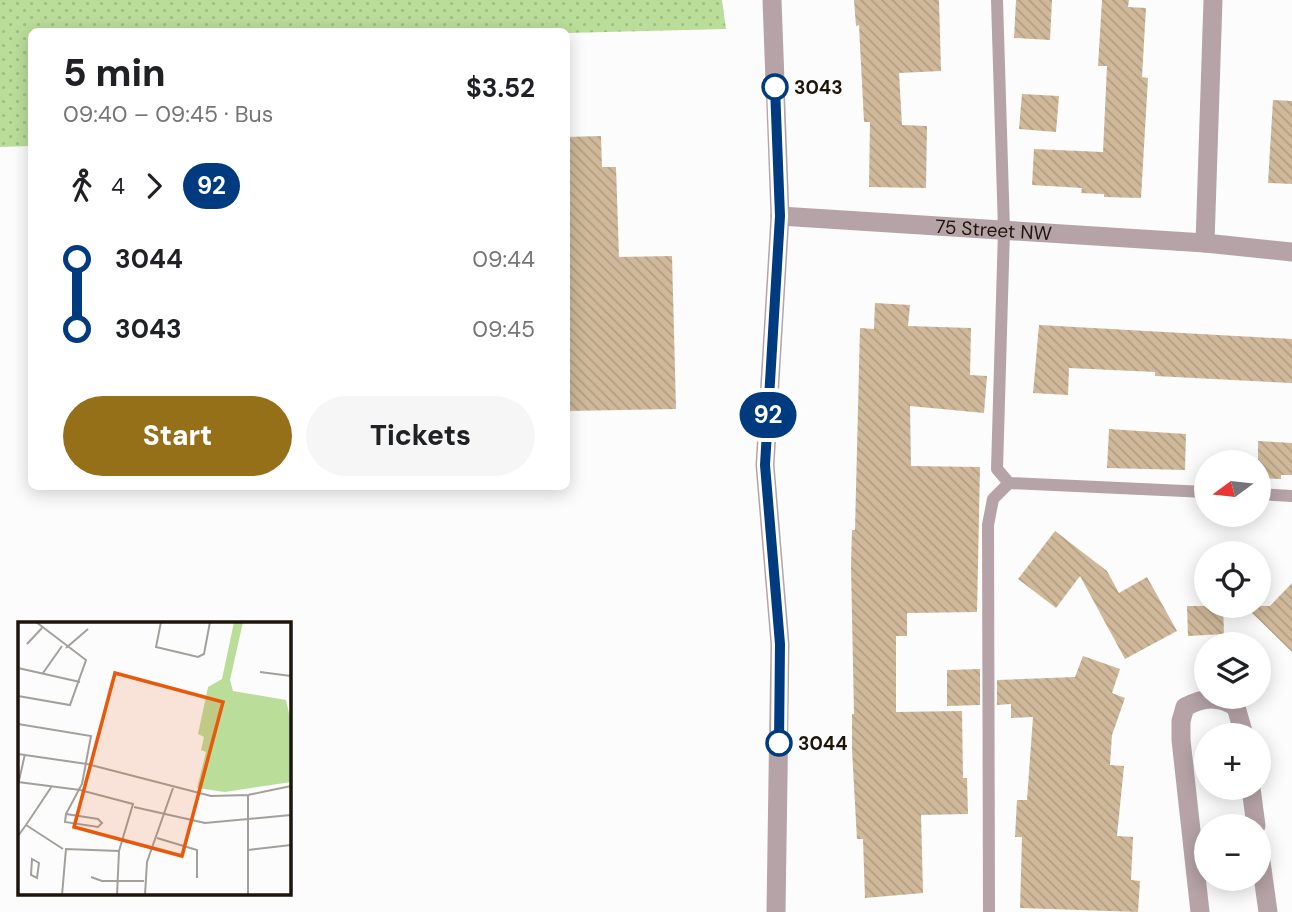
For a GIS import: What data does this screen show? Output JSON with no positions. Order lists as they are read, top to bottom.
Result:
{
  "streets": {
    "street": ["75 Street NW"]
  },
  "places": ["3043", "3044"],
  "lines": ["bus line 92"],
  "north": "left",
  "page": {
    "on_map": "92",
    "heading": ["5 min", "09:40 – 09:45 · Bus", "$3.52"],
    "legs": ["4", "92"],
    "list": [
      {
        "name": "3044",
        "value": "09:44"
      },
      {
        "name": "3043",
        "value": "09:45"
      }
    ],
    "buttons": ["Start", "Tickets"],
    "map_buttons": ["+", "−"]
  }
}
